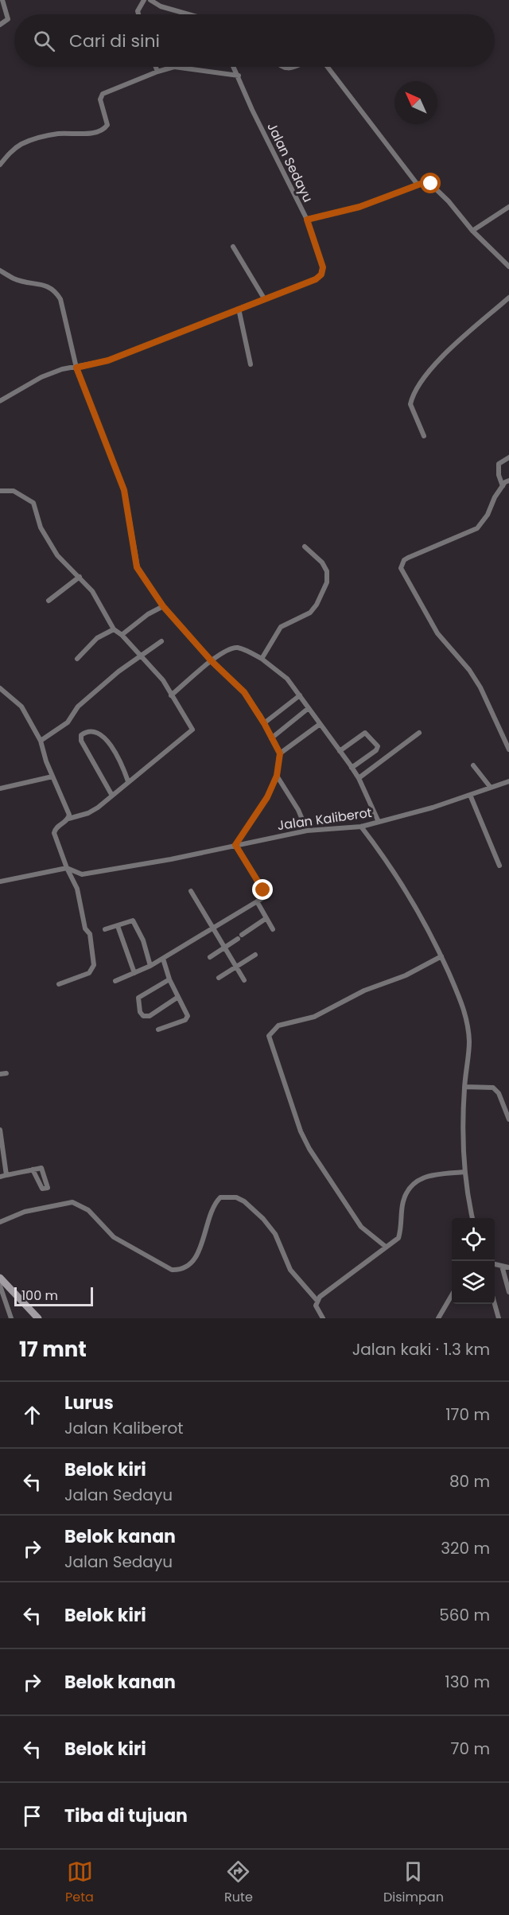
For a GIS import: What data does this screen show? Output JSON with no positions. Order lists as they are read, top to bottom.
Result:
{
  "streets": {
    "street": ["Jalan Sedayu", "Jalan Kaliberot"]
  },
  "scale_bar": "100 m",
  "north": "top left",
  "page": {
    "search": "Cari di sini",
    "scale": "100 m",
    "heading": ["17 mnt", "Jalan kaki · 1.3 km"],
    "list": [
      ["Lurus", "Jalan Kaliberot", "170 m"],
      ["Belok kiri", "Jalan Sedayu", "80 m"],
      ["Belok kanan", "Jalan Sedayu", "320 m"],
      ["Belok kiri", "560 m"],
      ["Belok kanan", "130 m"],
      ["Belok kiri", "70 m"],
      "Tiba di tujuan"
    ],
    "nav": ["Peta", "Rute", "Disimpan"]
  }
}
